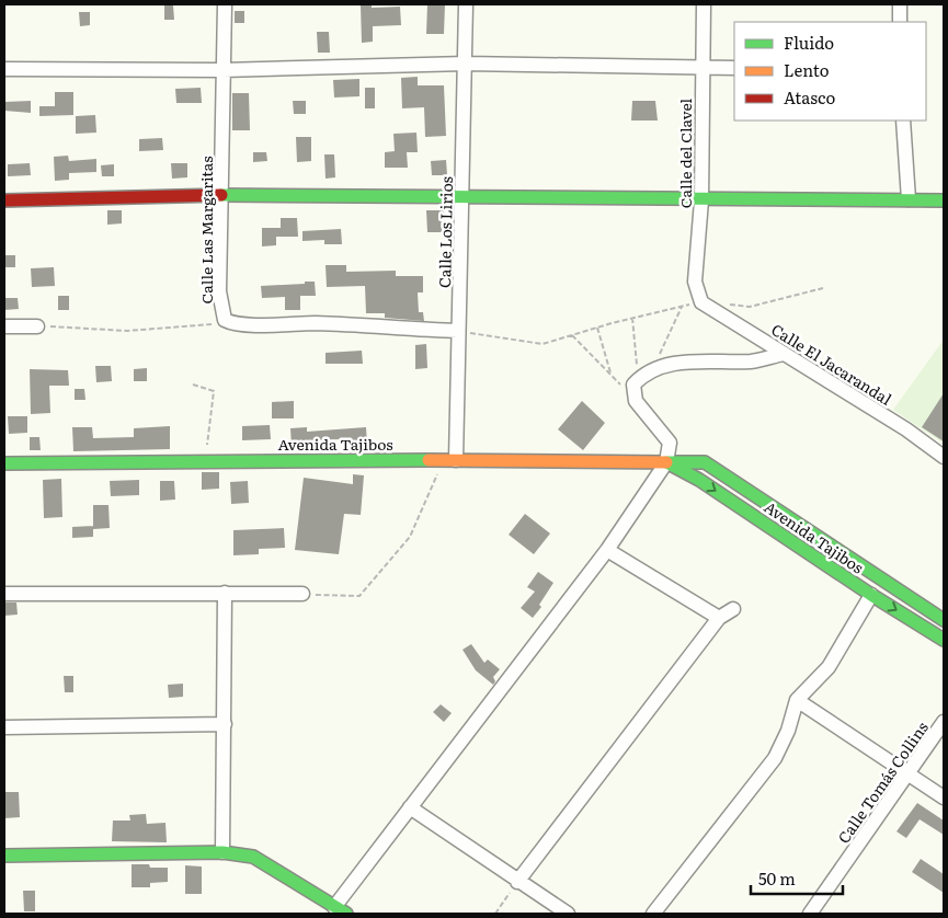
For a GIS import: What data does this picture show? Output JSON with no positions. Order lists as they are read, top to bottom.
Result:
{
  "streets": {
    "street": [
      "Calle del Clavel",
      "Calle Las Margaritas",
      "Calle Los Lirios",
      "Calle El Jacarandal",
      "Avenida Tajibos",
      "Calle Tomás Collins"
    ]
  },
  "crossings": [
    ["Calle del Clavel", "Calle El Jacarandal"],
    ["Calle Las Margaritas", "Calle Los Lirios"],
    ["Calle Los Lirios", "Avenida Tajibos"]
  ],
  "legend": ["Fluido", "Lento", "Atasco"],
  "scale_bar": "50 m"
}
